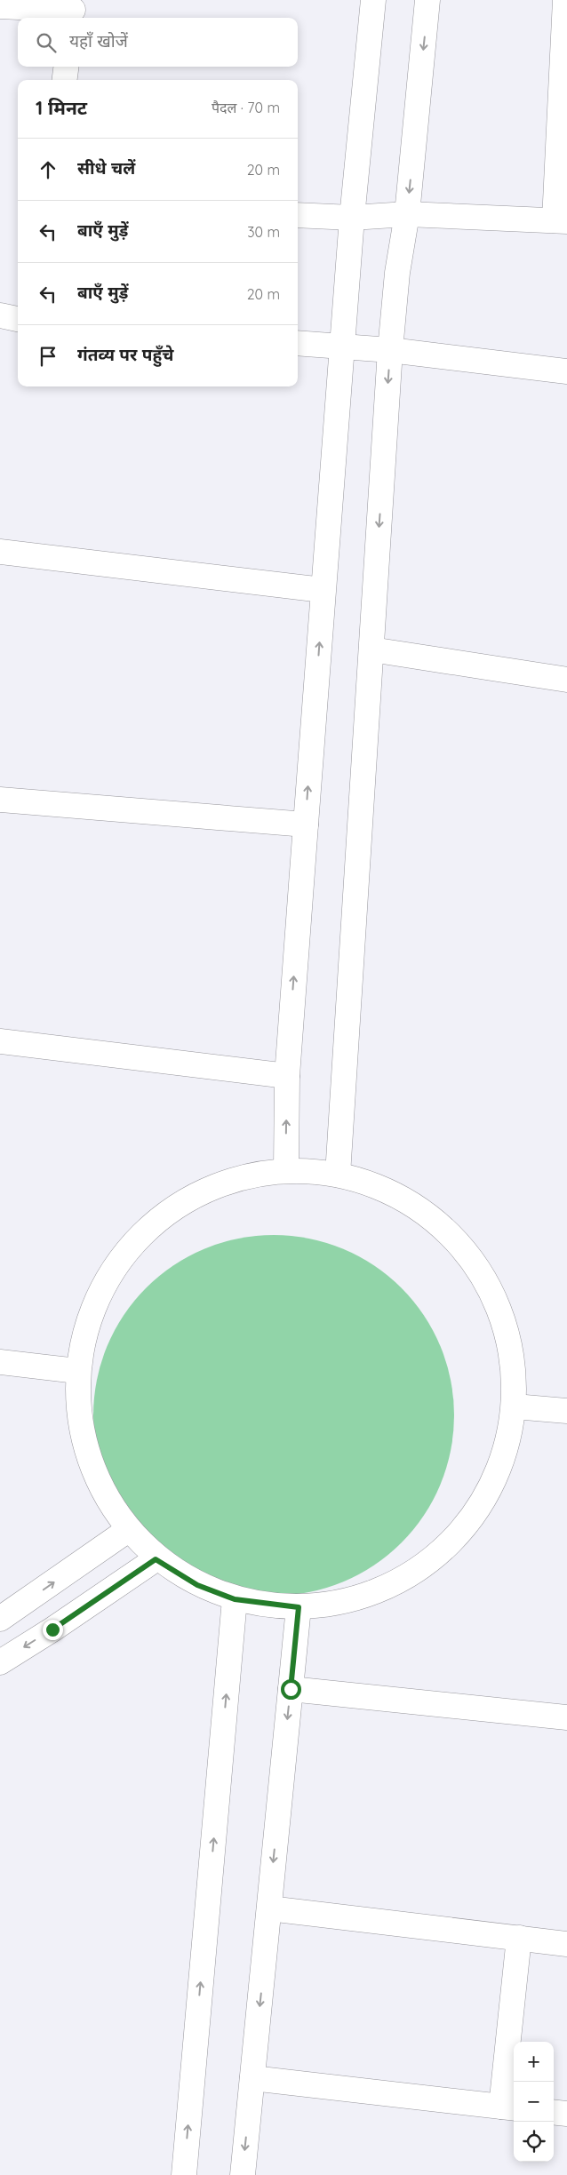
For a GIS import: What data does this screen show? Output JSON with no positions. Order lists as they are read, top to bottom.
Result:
{
  "page": {
    "search": "यहाँ खोजें",
    "heading": ["1 मिनट", "पैदल · 70 m"],
    "list": [
      ["सीधे चलें", "20 m"],
      ["बाएँ मुड़ें", "30 m"],
      ["बाएँ मुड़ें", "20 m"],
      "गंतव्य पर पहुँचे"
    ],
    "map_buttons": ["+", "−"]
  }
}
